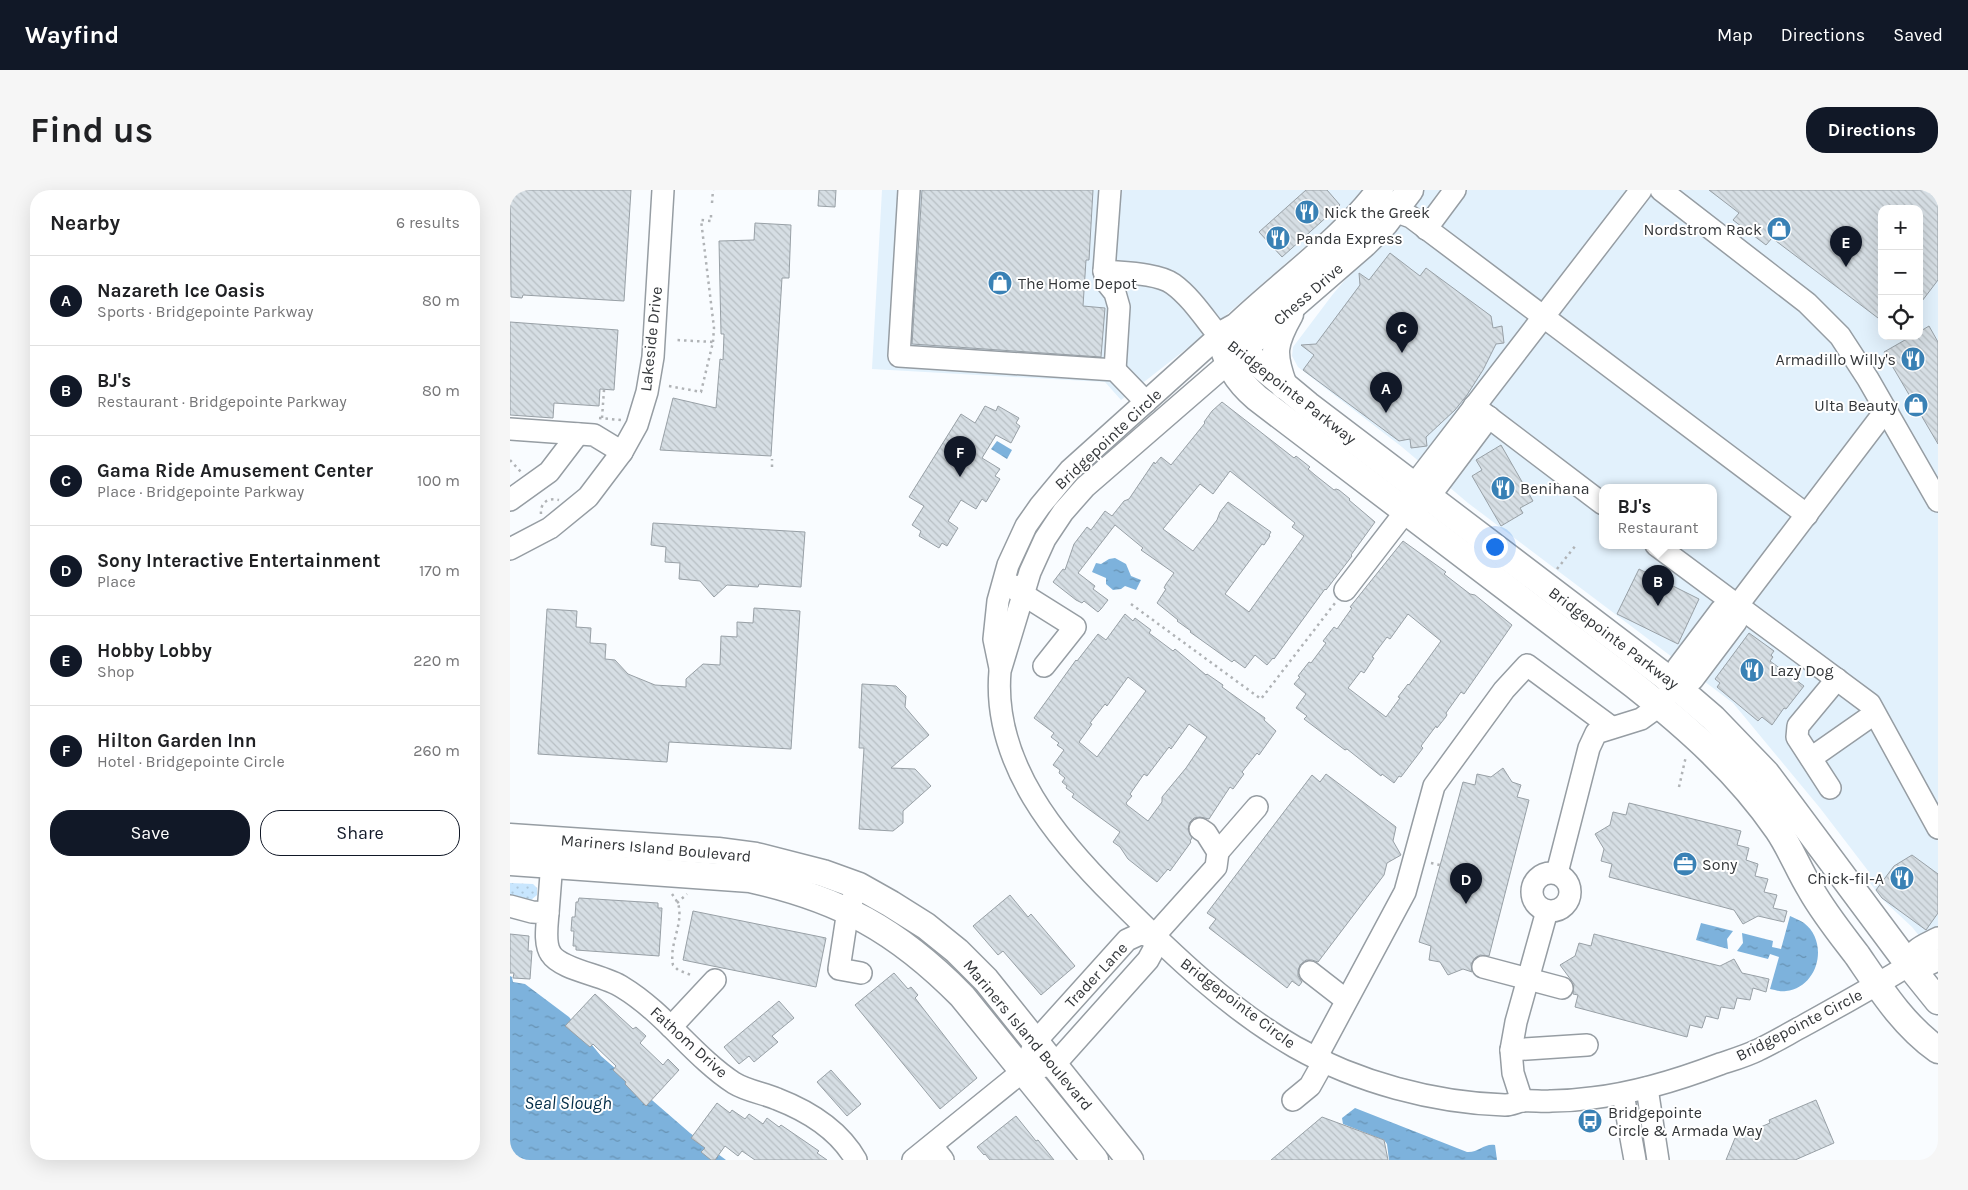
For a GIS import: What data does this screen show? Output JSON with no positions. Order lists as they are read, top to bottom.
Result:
{
  "streets": {
    "main road": ["Chess Drive", "Bridgepointe Parkway", "Mariners Island Boulevard"],
    "street": [
      "Lakeside Drive",
      "Bridgepointe Circle",
      "Trader Lane",
      "Fathom Drive"
    ]
  },
  "crossings": [
    ["Chess Drive", "Bridgepointe Parkway"],
    ["Chess Drive", "Bridgepointe Circle"],
    ["Bridgepointe Parkway", "Bridgepointe Circle"],
    ["Bridgepointe Circle", "Trader Lane"],
    ["Mariners Island Boulevard", "Trader Lane"],
    ["Mariners Island Boulevard", "Fathom Drive"]
  ],
  "water": ["Seal Slough"],
  "places": {
    "restaurant": [
      "Nick the Greek",
      "Panda Express",
      "Armadillo Willy's",
      "Benihana",
      "Lazy Dog",
      "Chick-fil-A"
    ],
    "shop": ["Nordstrom Rack", "The Home Depot", "Ulta Beauty"],
    "office": ["Sony"],
    "bus stop": ["Bridgepointe Circle & Armada Way"]
  },
  "page": {
    "header": "Wayfind",
    "nav": ["Map", "Directions", "Saved"],
    "buttons": [
      "Directions",
      ["Save", "Share"]
    ],
    "title": "Find us",
    "heading": ["Nearby", "6 results"],
    "map_buttons": ["+", "−"],
    "pins": [
      "E",
      "C",
      "A",
      "F",
      "B",
      "D"
    ],
    "list": [
      {
        "mark": "A",
        "name": "Nazareth Ice Oasis",
        "note": "Sports · Bridgepointe Parkway",
        "value": "80 m"
      },
      {
        "mark": "B",
        "name": "BJ's",
        "note": "Restaurant · Bridgepointe Parkway",
        "value": "80 m"
      },
      {
        "mark": "C",
        "name": "Gama Ride Amusement Center",
        "note": "Place · Bridgepointe Parkway",
        "value": "100 m"
      },
      {
        "mark": "D",
        "name": "Sony Interactive Entertainment",
        "note": "Place",
        "value": "170 m"
      },
      {
        "mark": "E",
        "name": "Hobby Lobby",
        "note": "Shop",
        "value": "220 m"
      },
      {
        "mark": "F",
        "name": "Hilton Garden Inn",
        "note": "Hotel · Bridgepointe Circle",
        "value": "260 m"
      }
    ],
    "popup": ["BJ's", "Restaurant"]
  }
}
